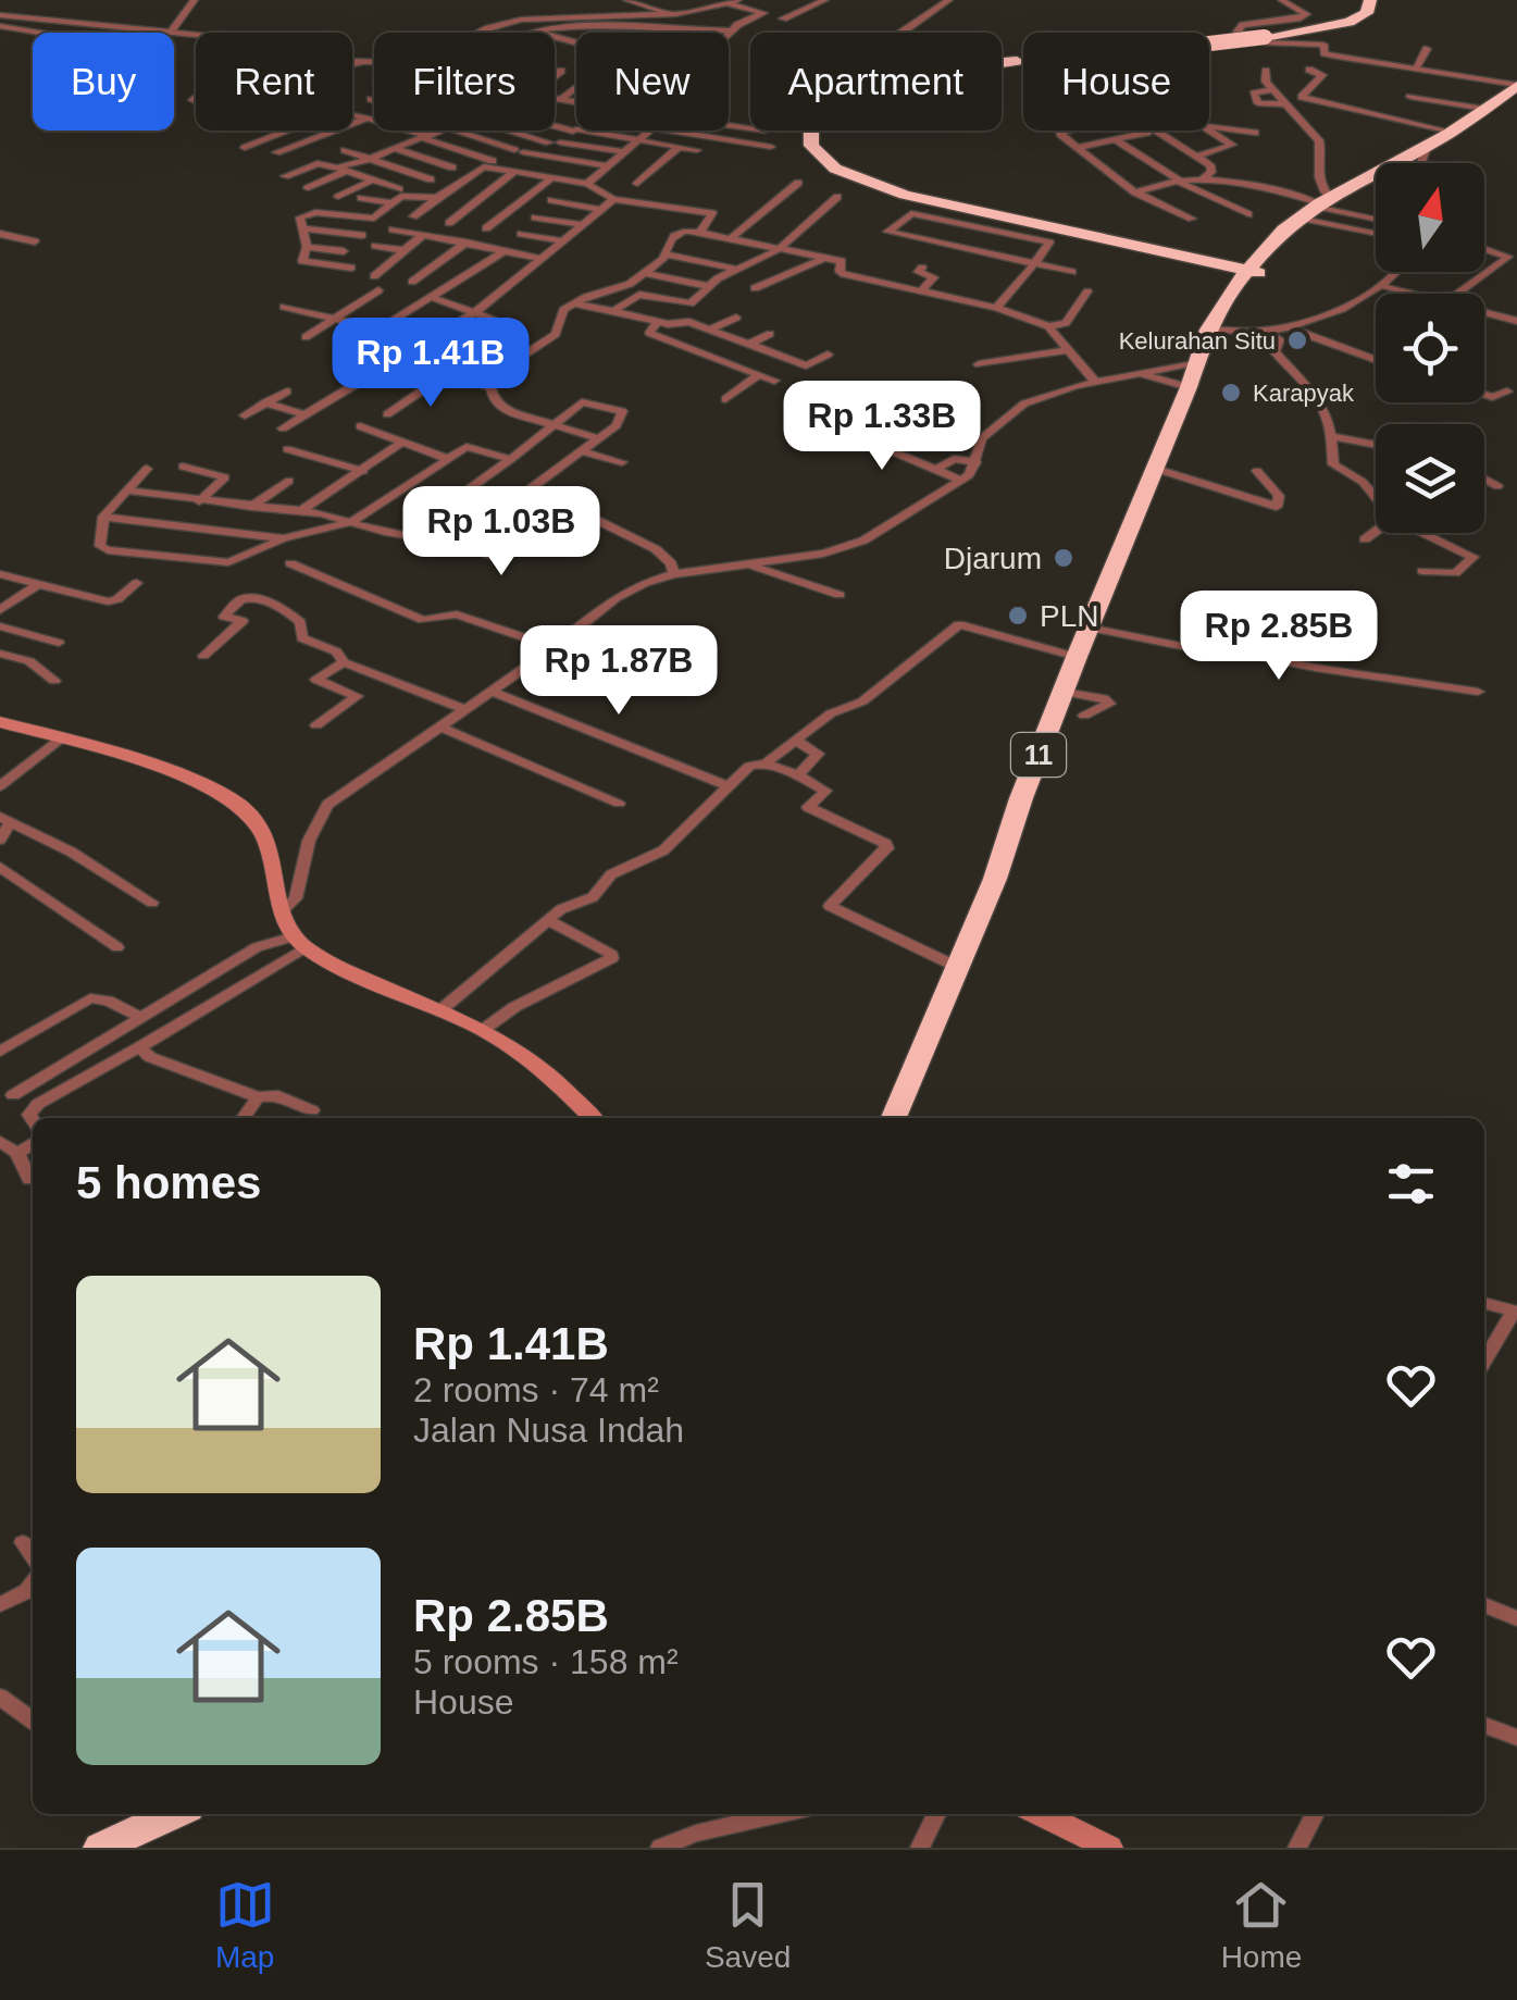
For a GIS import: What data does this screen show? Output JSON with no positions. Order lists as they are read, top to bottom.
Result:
{
  "streets": {
    "highway": ["11"]
  },
  "places": [
    "Kelurahan Situ",
    "Karapyak",
    "Djarum",
    "PLN"
  ],
  "north": "top",
  "page": {
    "chip": [
      "Buy",
      "Rent",
      "Filters",
      "New",
      "Apartment",
      "House"
    ],
    "price": [
      "Rp 1.41B",
      "Rp 1.33B",
      "Rp 1.03B",
      "Rp 2.85B",
      "Rp 1.87B"
    ],
    "heading": "5 homes",
    "list": [
      {
        "name": "Rp 1.41B",
        "note": "2 rooms · 74 m² · Jalan Nusa Indah"
      },
      {
        "name": "Rp 2.85B",
        "note": "5 rooms · 158 m² · House"
      }
    ],
    "tabs": ["Map", "Saved", "Home"]
  }
}
